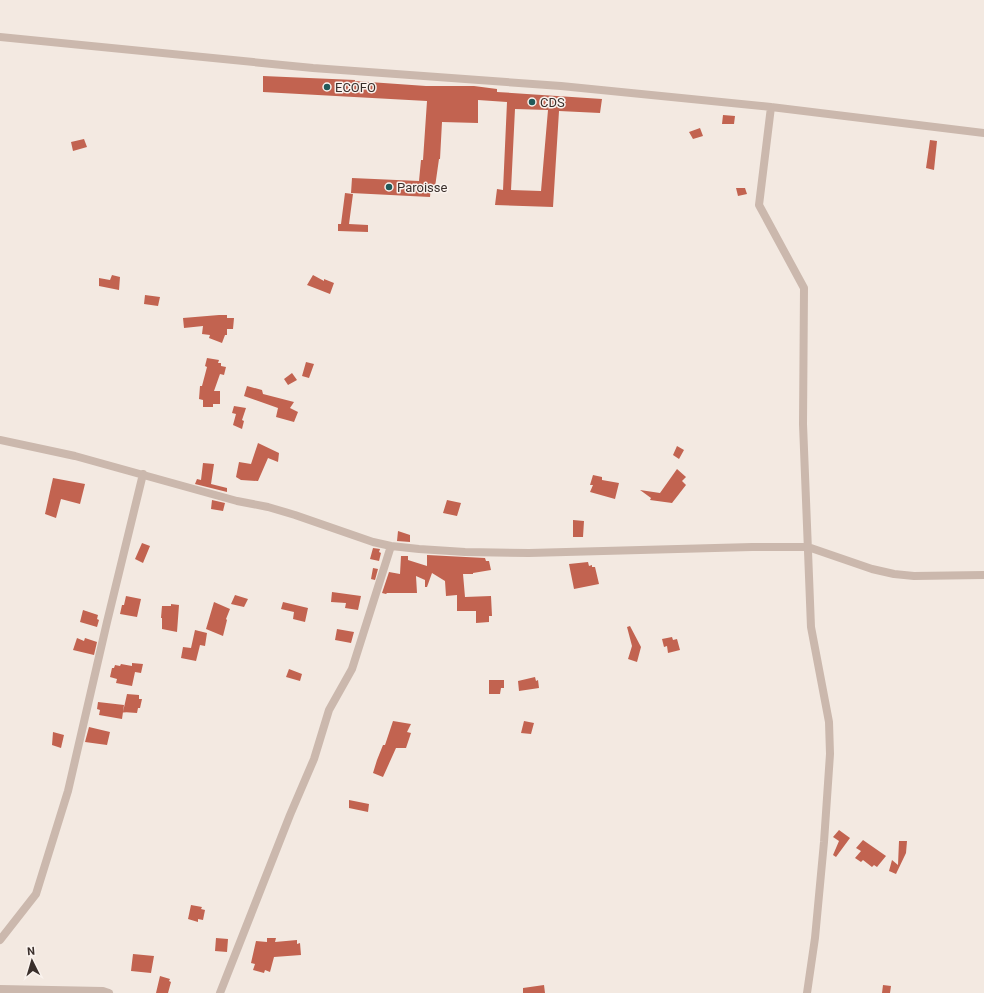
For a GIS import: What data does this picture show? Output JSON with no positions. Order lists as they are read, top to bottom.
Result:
{
  "places": ["ECOFO", "CDS", "Paroisse"],
  "north": "top"
}
